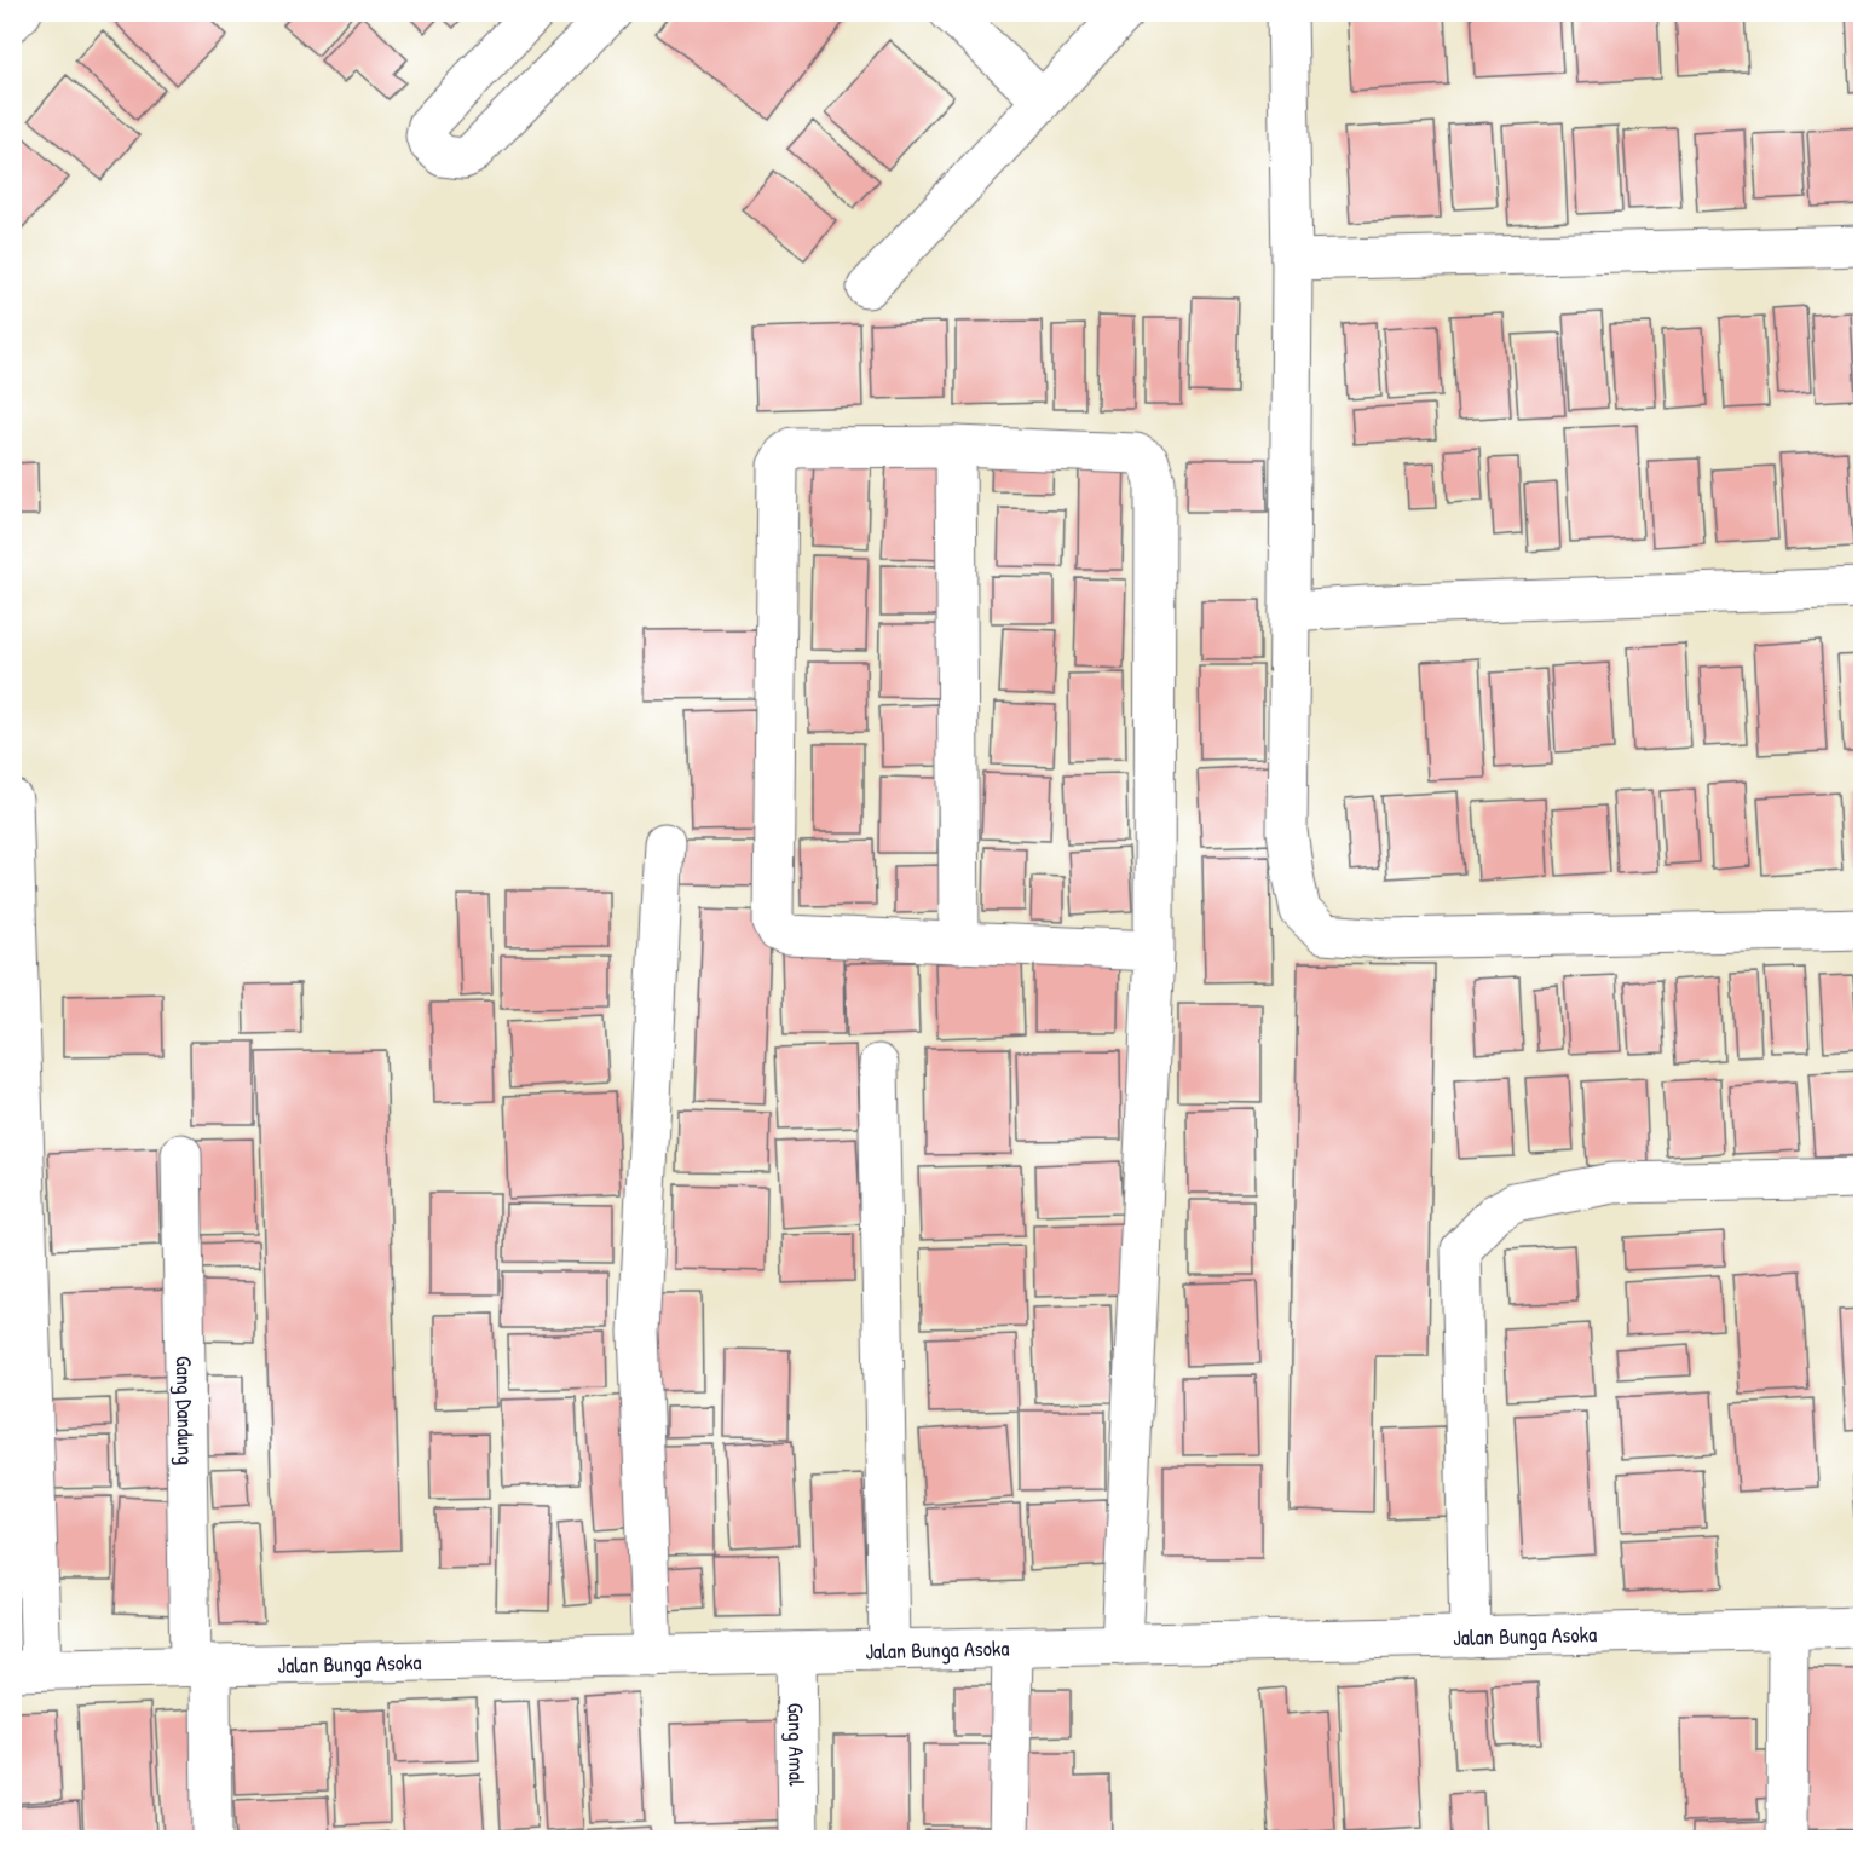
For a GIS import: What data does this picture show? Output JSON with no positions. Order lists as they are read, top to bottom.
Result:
{
  "streets": {
    "street": ["Gang Dandung", "Jalan Bunga Asoka", "Gang Amal"]
  },
  "crossings": [
    ["Gang Dandung", "Jalan Bunga Asoka"],
    ["Jalan Bunga Asoka", "Gang Amal"]
  ]
}
